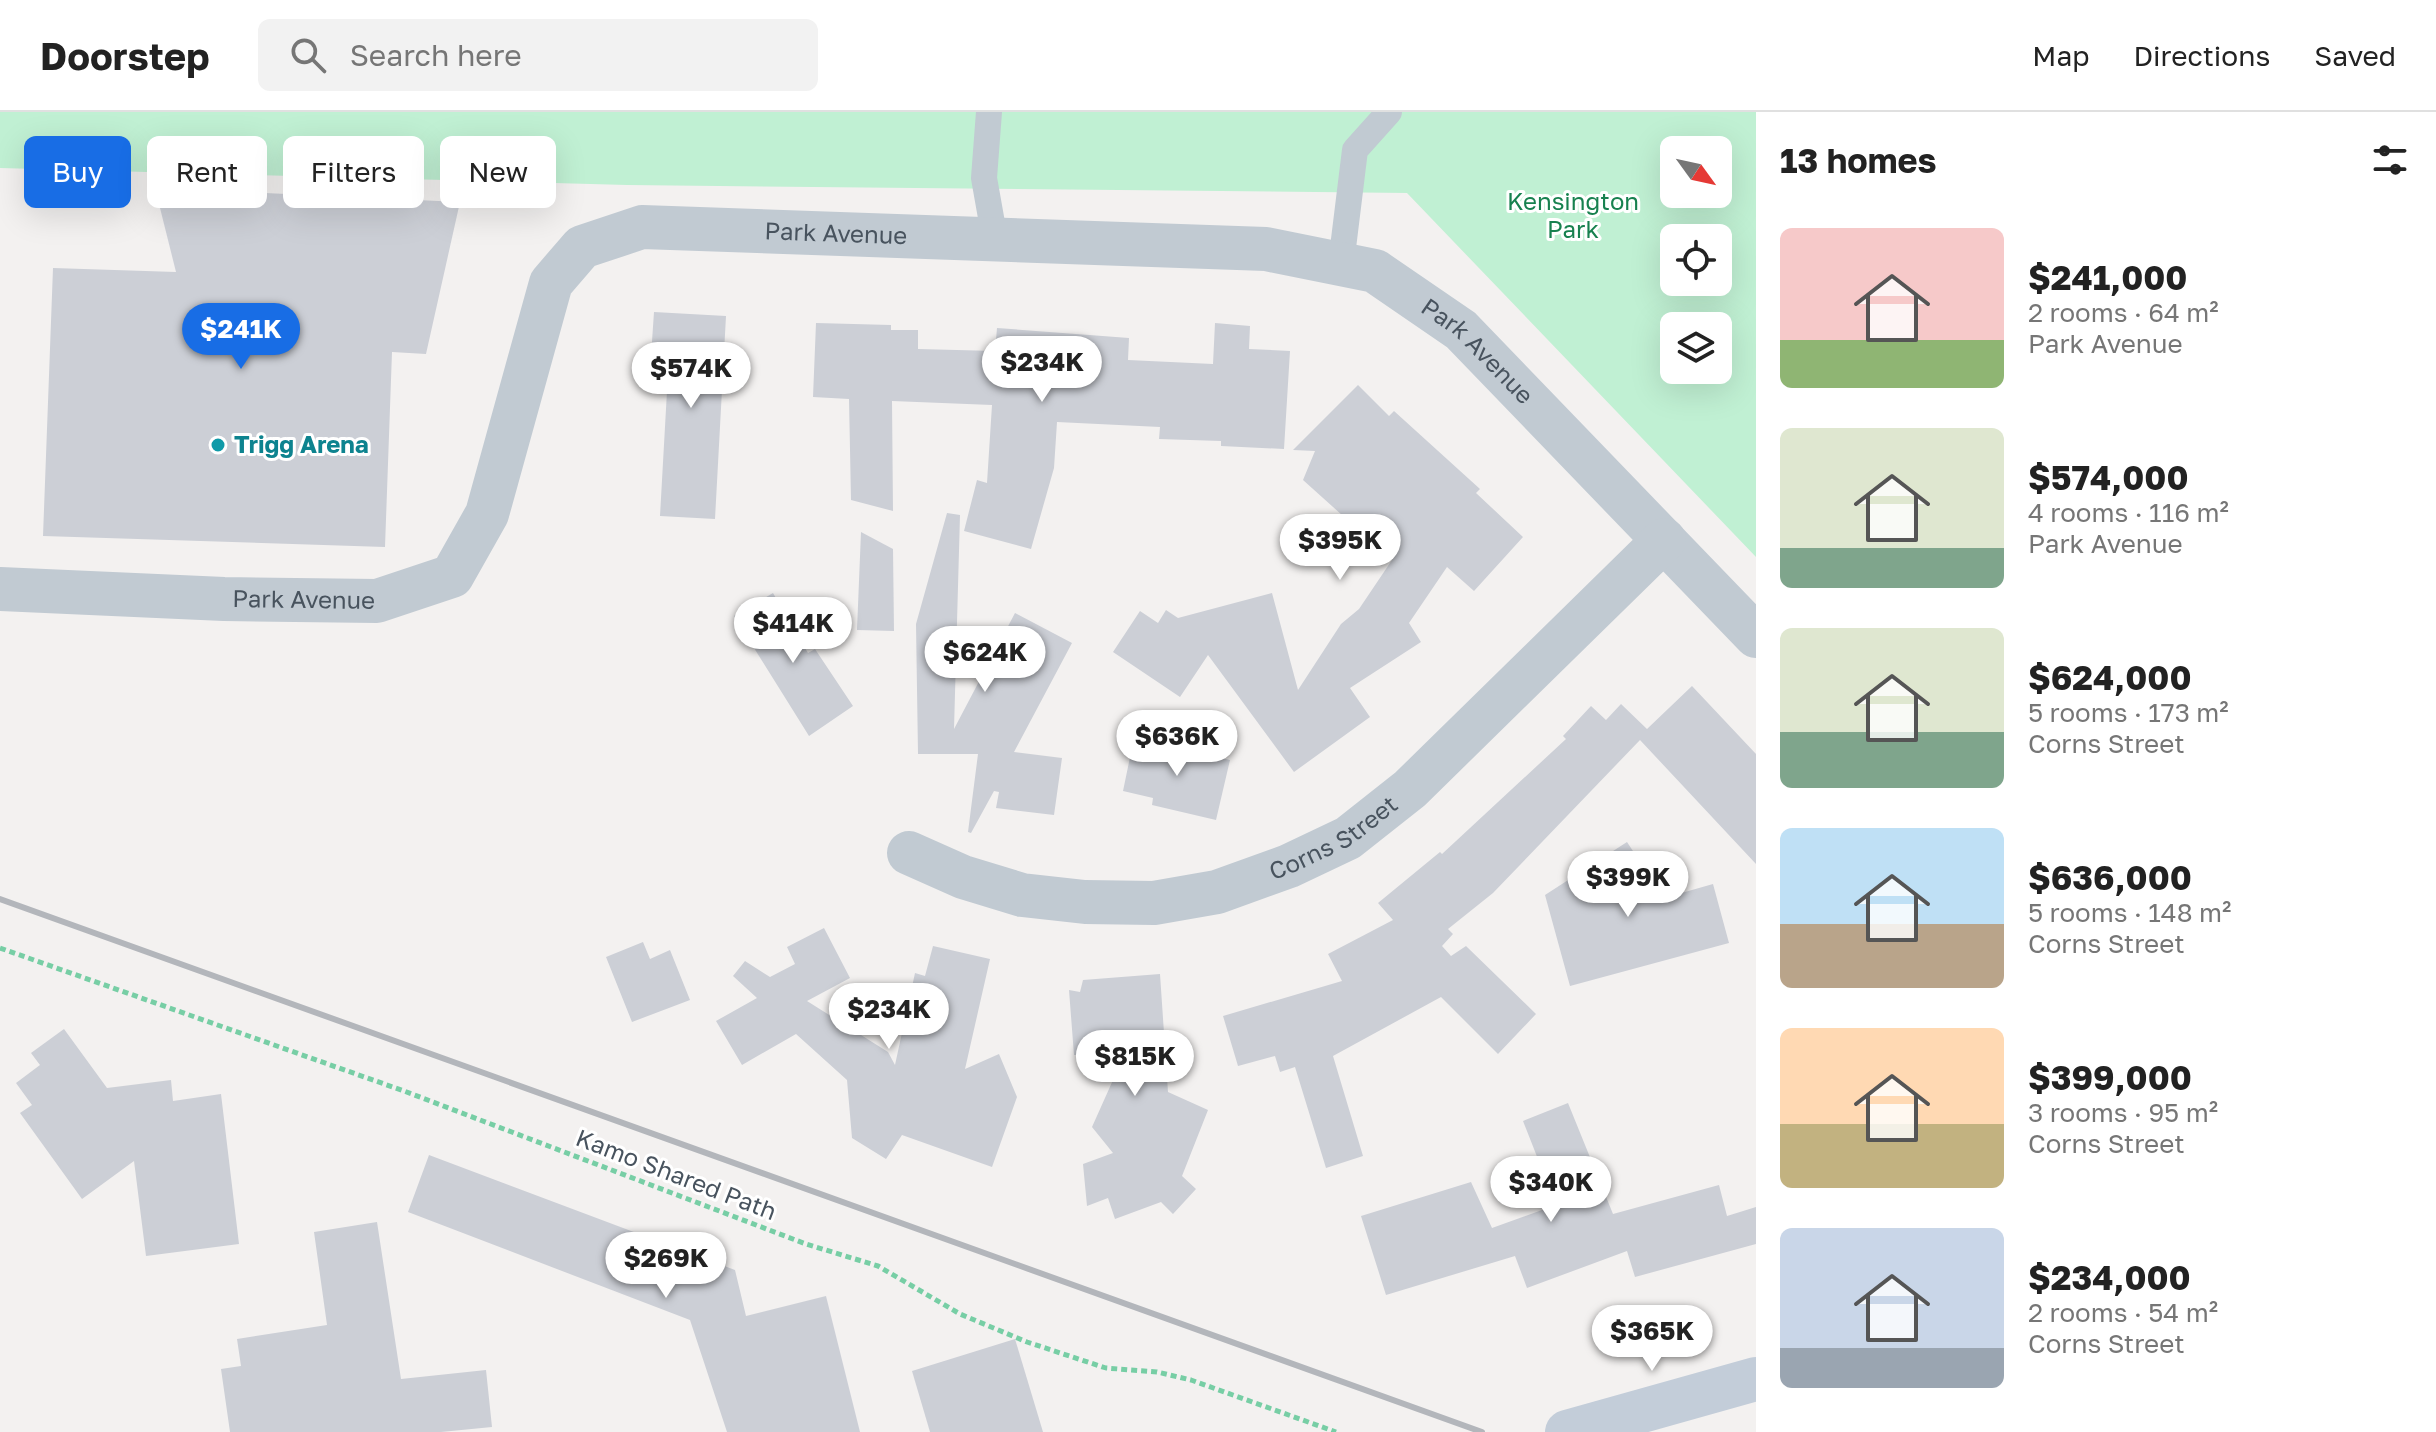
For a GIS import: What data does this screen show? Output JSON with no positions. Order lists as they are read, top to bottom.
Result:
{
  "streets": {
    "street": ["Park Avenue", "Corns Street"],
    "path": ["Kamo Shared Path"]
  },
  "crossings": [
    ["Park Avenue", "Corns Street"]
  ],
  "parks": ["Kensington Park"],
  "places": ["Trigg Arena"],
  "north": "bottom right",
  "page": {
    "header": "Doorstep",
    "search": "Search here",
    "nav": ["Map", "Directions", "Saved"],
    "heading": "13 homes",
    "chip": [
      "Buy",
      "Rent",
      "Filters",
      "New"
    ],
    "list": [
      {
        "name": "$241,000",
        "note": "2 rooms · 64 m² · Park Avenue"
      },
      {
        "name": "$574,000",
        "note": "4 rooms · 116 m² · Park Avenue"
      },
      {
        "name": "$624,000",
        "note": "5 rooms · 173 m² · Corns Street"
      },
      {
        "name": "$636,000",
        "note": "5 rooms · 148 m² · Corns Street"
      },
      {
        "name": "$399,000",
        "note": "3 rooms · 95 m² · Corns Street"
      },
      {
        "name": "$234,000",
        "note": "2 rooms · 54 m² · Corns Street"
      }
    ],
    "price": [
      "$241K",
      "$234K",
      "$574K",
      "$395K",
      "$414K",
      "$624K",
      "$636K",
      "$399K",
      "$234K",
      "$815K",
      "$340K",
      "$269K",
      "$365K"
    ]
  }
}
